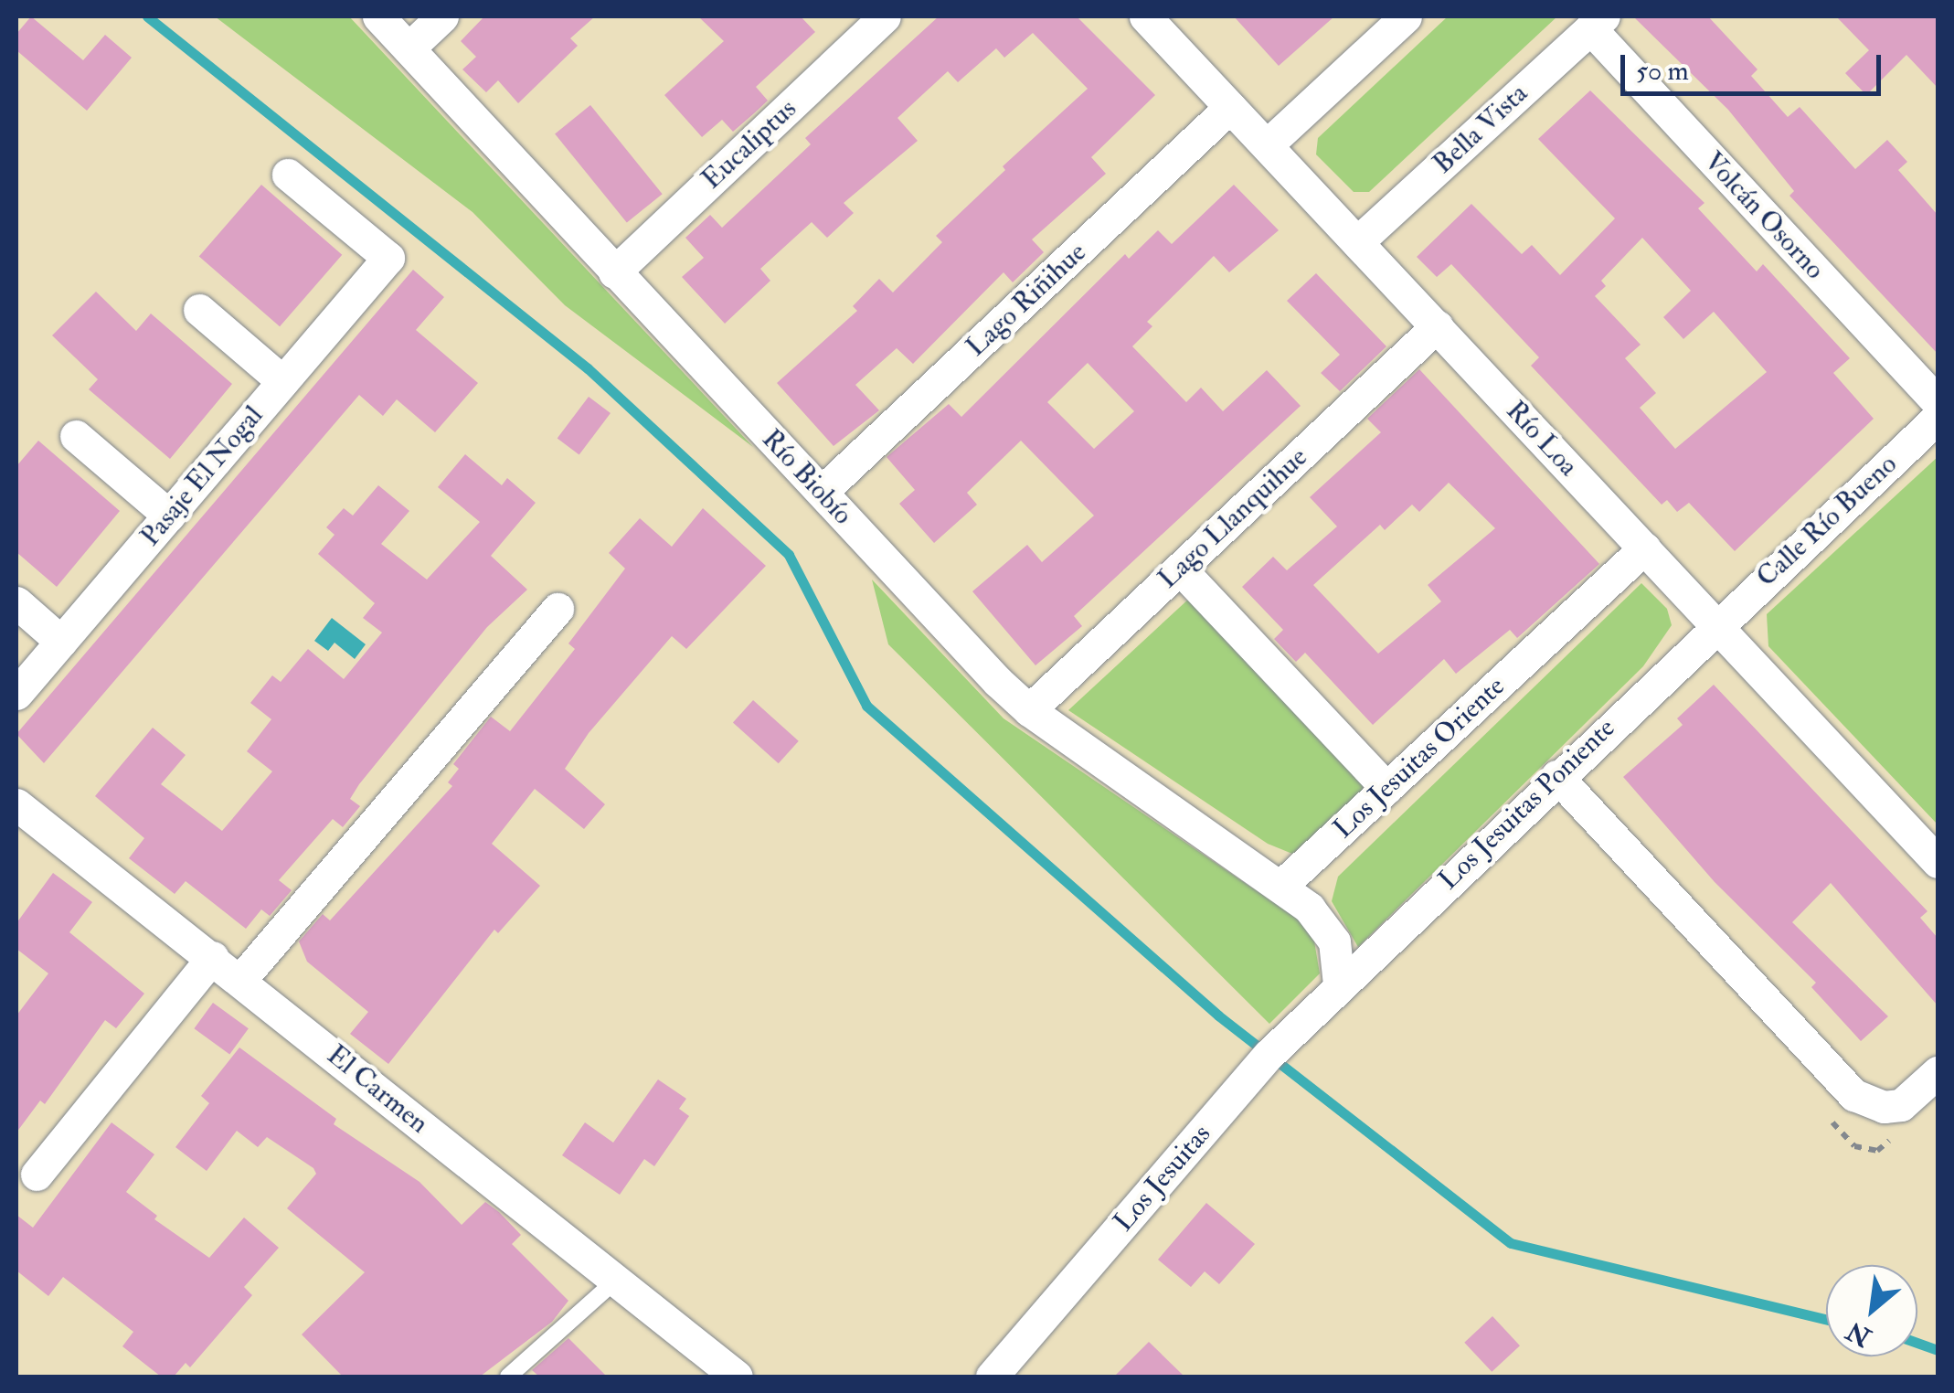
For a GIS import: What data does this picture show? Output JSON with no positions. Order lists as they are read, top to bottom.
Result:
{
  "streets": {
    "street": [
      "Bella Vista",
      "Eucaliptus",
      "Volcán Osorno",
      "Lago Riñihue",
      "Río Loa",
      "Pasaje El Nogal",
      "Río Biobío",
      "Lago Llanquihue",
      "Calle Río Bueno",
      "Los Jesuitas Oriente",
      "Los Jesuitas Poniente",
      "El Carmen",
      "Los Jesuitas"
    ]
  },
  "crossings": [
    ["Bella Vista", "Volcán Osorno"],
    ["Bella Vista", "Río Loa"],
    ["Eucaliptus", "Río Biobío"],
    ["Lago Riñihue", "Río Loa"],
    ["Lago Riñihue", "Río Biobío"],
    ["Río Loa", "Lago Llanquihue"],
    ["Río Loa", "Calle Río Bueno"],
    ["Río Loa", "Los Jesuitas Oriente"],
    ["Río Loa", "Los Jesuitas Poniente"],
    ["Río Biobío", "Lago Llanquihue"],
    ["Río Biobío", "Los Jesuitas Oriente"],
    ["Calle Río Bueno", "Los Jesuitas Poniente"],
    ["Los Jesuitas Poniente", "Los Jesuitas"]
  ],
  "scale_bar": "50 m",
  "north": "bottom left"
}
